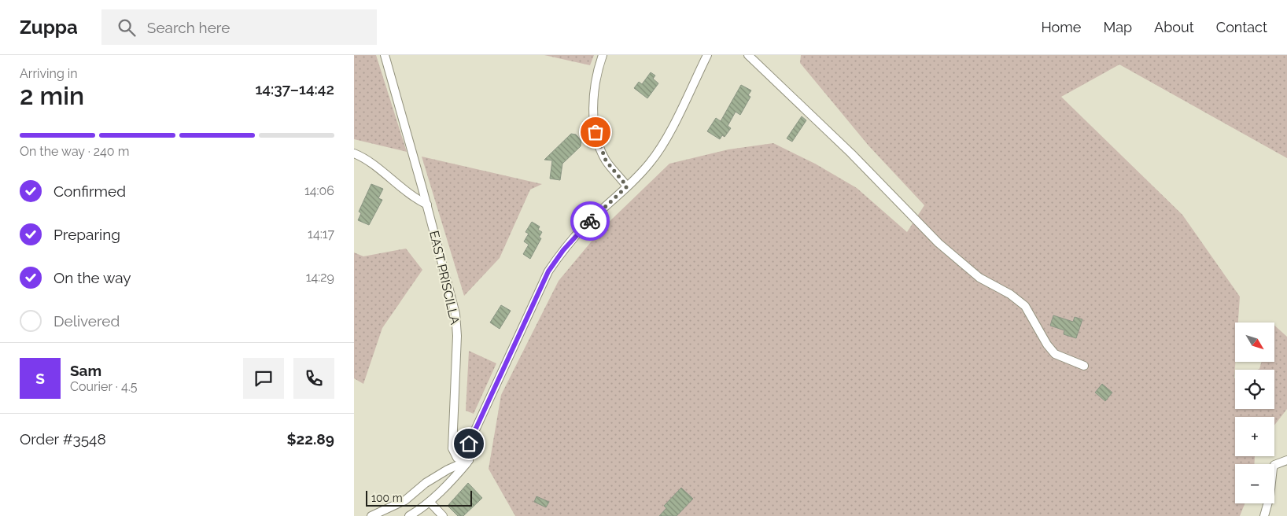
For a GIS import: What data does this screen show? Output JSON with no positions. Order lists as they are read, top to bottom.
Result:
{
  "streets": {
    "street": ["EAST PRISCILLA"]
  },
  "scale_bar": "100 m",
  "north": "bottom right",
  "page": {
    "header": "Zuppa",
    "search": "Search here",
    "nav": [
      "Home",
      "Map",
      "About",
      "Contact"
    ],
    "heading": ["2 min", "Arriving in", "14:37–14:42"],
    "panel": [
      "Sam",
      "Courier · 4.5",
      "Order #3548",
      "$22.89"
    ],
    "bar": "On the way · 240 m",
    "list": [
      ["Confirmed", "14:06"],
      ["Preparing", "14:17"],
      ["On the way", "14:29"],
      "Delivered"
    ],
    "map_buttons": ["+", "−"],
    "round": "S",
    "scale": "100 m"
  }
}
